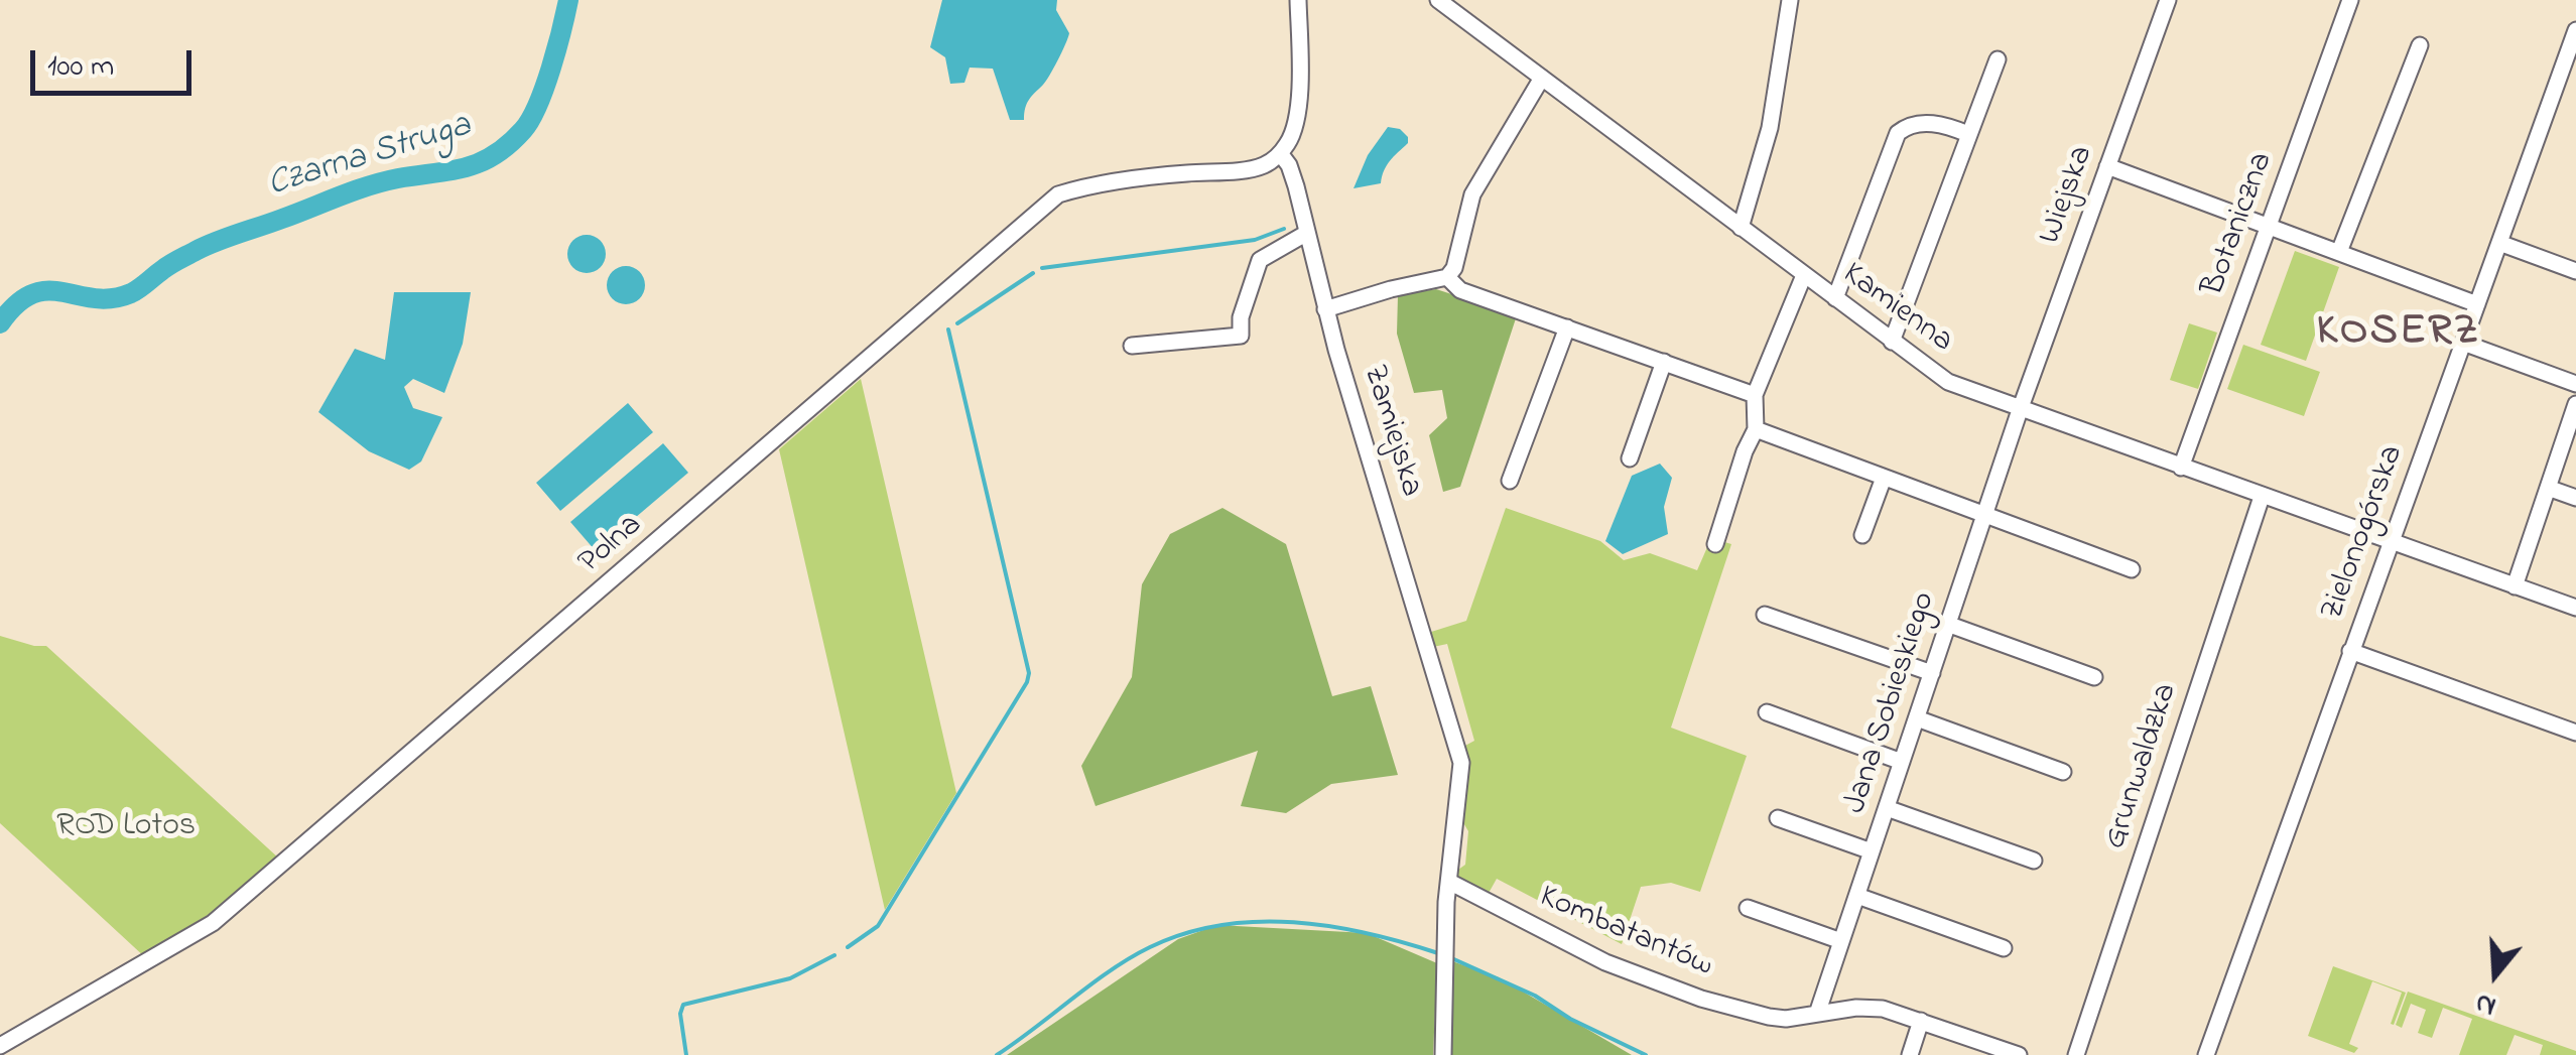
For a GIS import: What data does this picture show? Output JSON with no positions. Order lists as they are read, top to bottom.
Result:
{
  "streets": {
    "street": [
      "Wiejska",
      "Botaniczna",
      "Kamienna",
      "Zamiejska",
      "Zielonogórska",
      "Polna",
      "Jana Sobieskiego",
      "Grunwaldzka",
      "Kombatantów"
    ]
  },
  "crossings": [
    ["Wiejska", "Kamienna"],
    ["Wiejska", "Jana Sobieskiego"],
    ["Botaniczna", "Kamienna"],
    ["Kamienna", "Zielonogórska"],
    ["Kamienna", "Jana Sobieskiego"],
    ["Kamienna", "Grunwaldzka"],
    ["Zamiejska", "Polna"],
    ["Zamiejska", "Kombatantów"],
    ["Jana Sobieskiego", "Kombatantów"]
  ],
  "districts": ["KOSERZ"],
  "water": ["Czarna Struga"],
  "parks": ["ROD Lotos"],
  "scale_bar": "100 m",
  "north": "bottom"
}
